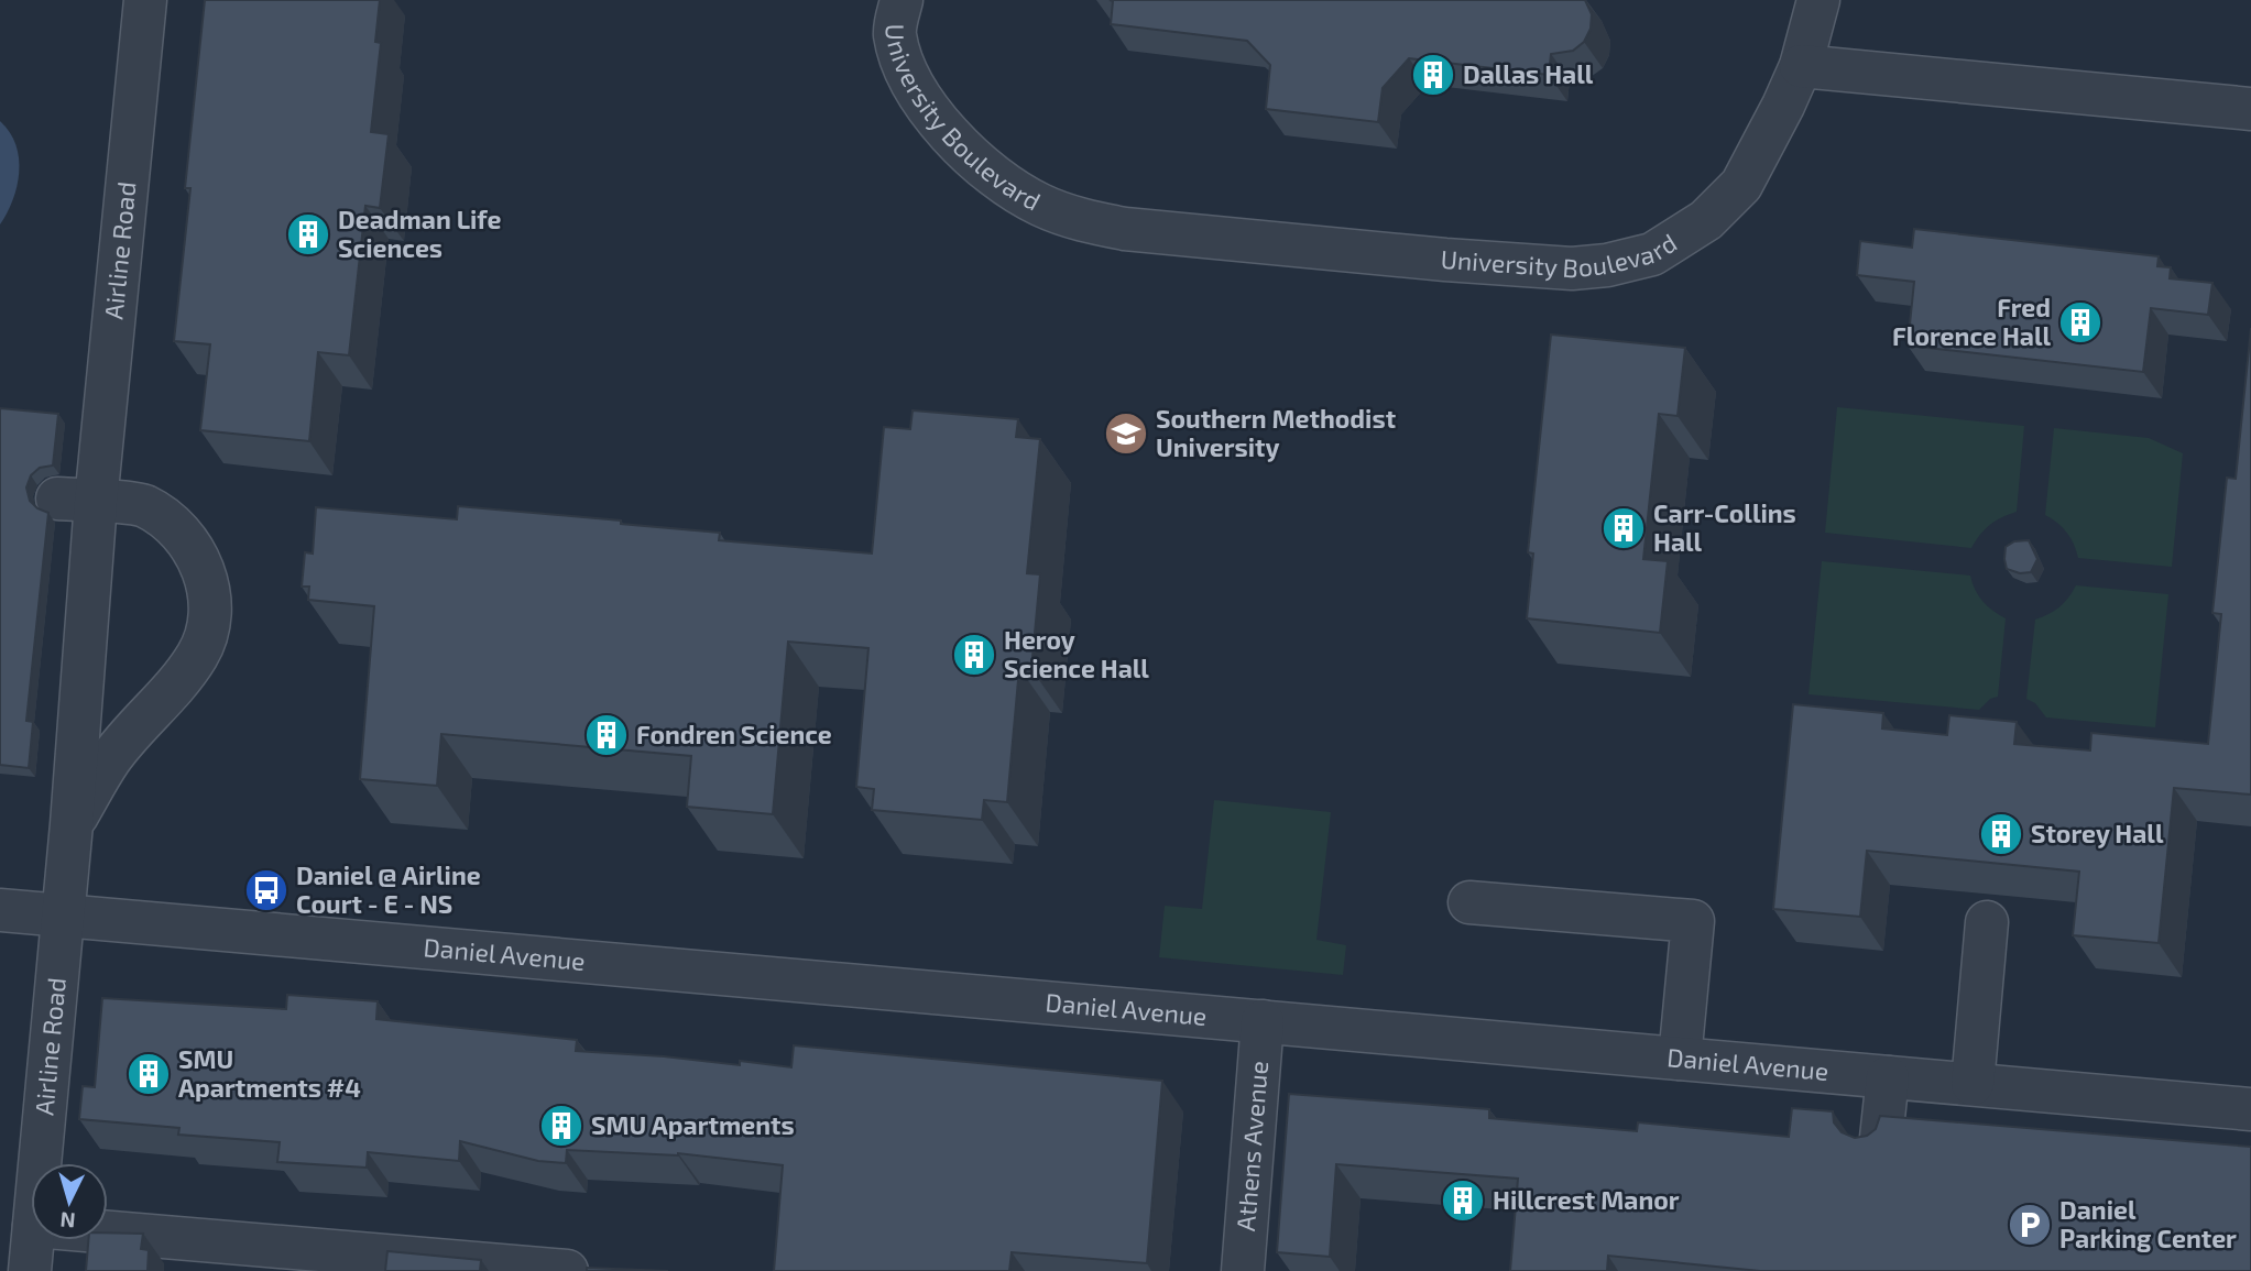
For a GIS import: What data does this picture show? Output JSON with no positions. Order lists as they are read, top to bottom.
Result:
{
  "streets": {
    "street": [
      "University Boulevard",
      "Airline Road",
      "Daniel Avenue",
      "Athens Avenue"
    ]
  },
  "crossings": [
    ["Airline Road", "Daniel Avenue"],
    ["Daniel Avenue", "Athens Avenue"]
  ],
  "places": {
    "building": [
      "Dallas Hall",
      "Deadman Life Sciences",
      "Fred Florence Hall",
      "Carr-Collins Hall",
      "Heroy Science Hall",
      "Fondren Science",
      "Storey Hall",
      "SMU Apartments #4",
      "SMU Apartments",
      "Hillcrest Manor"
    ],
    "school or university": ["Southern Methodist University"],
    "bus stop": ["Daniel @ Airline Court - E - NS"],
    "parking": ["Daniel Parking Center"]
  },
  "north": "bottom"
}
